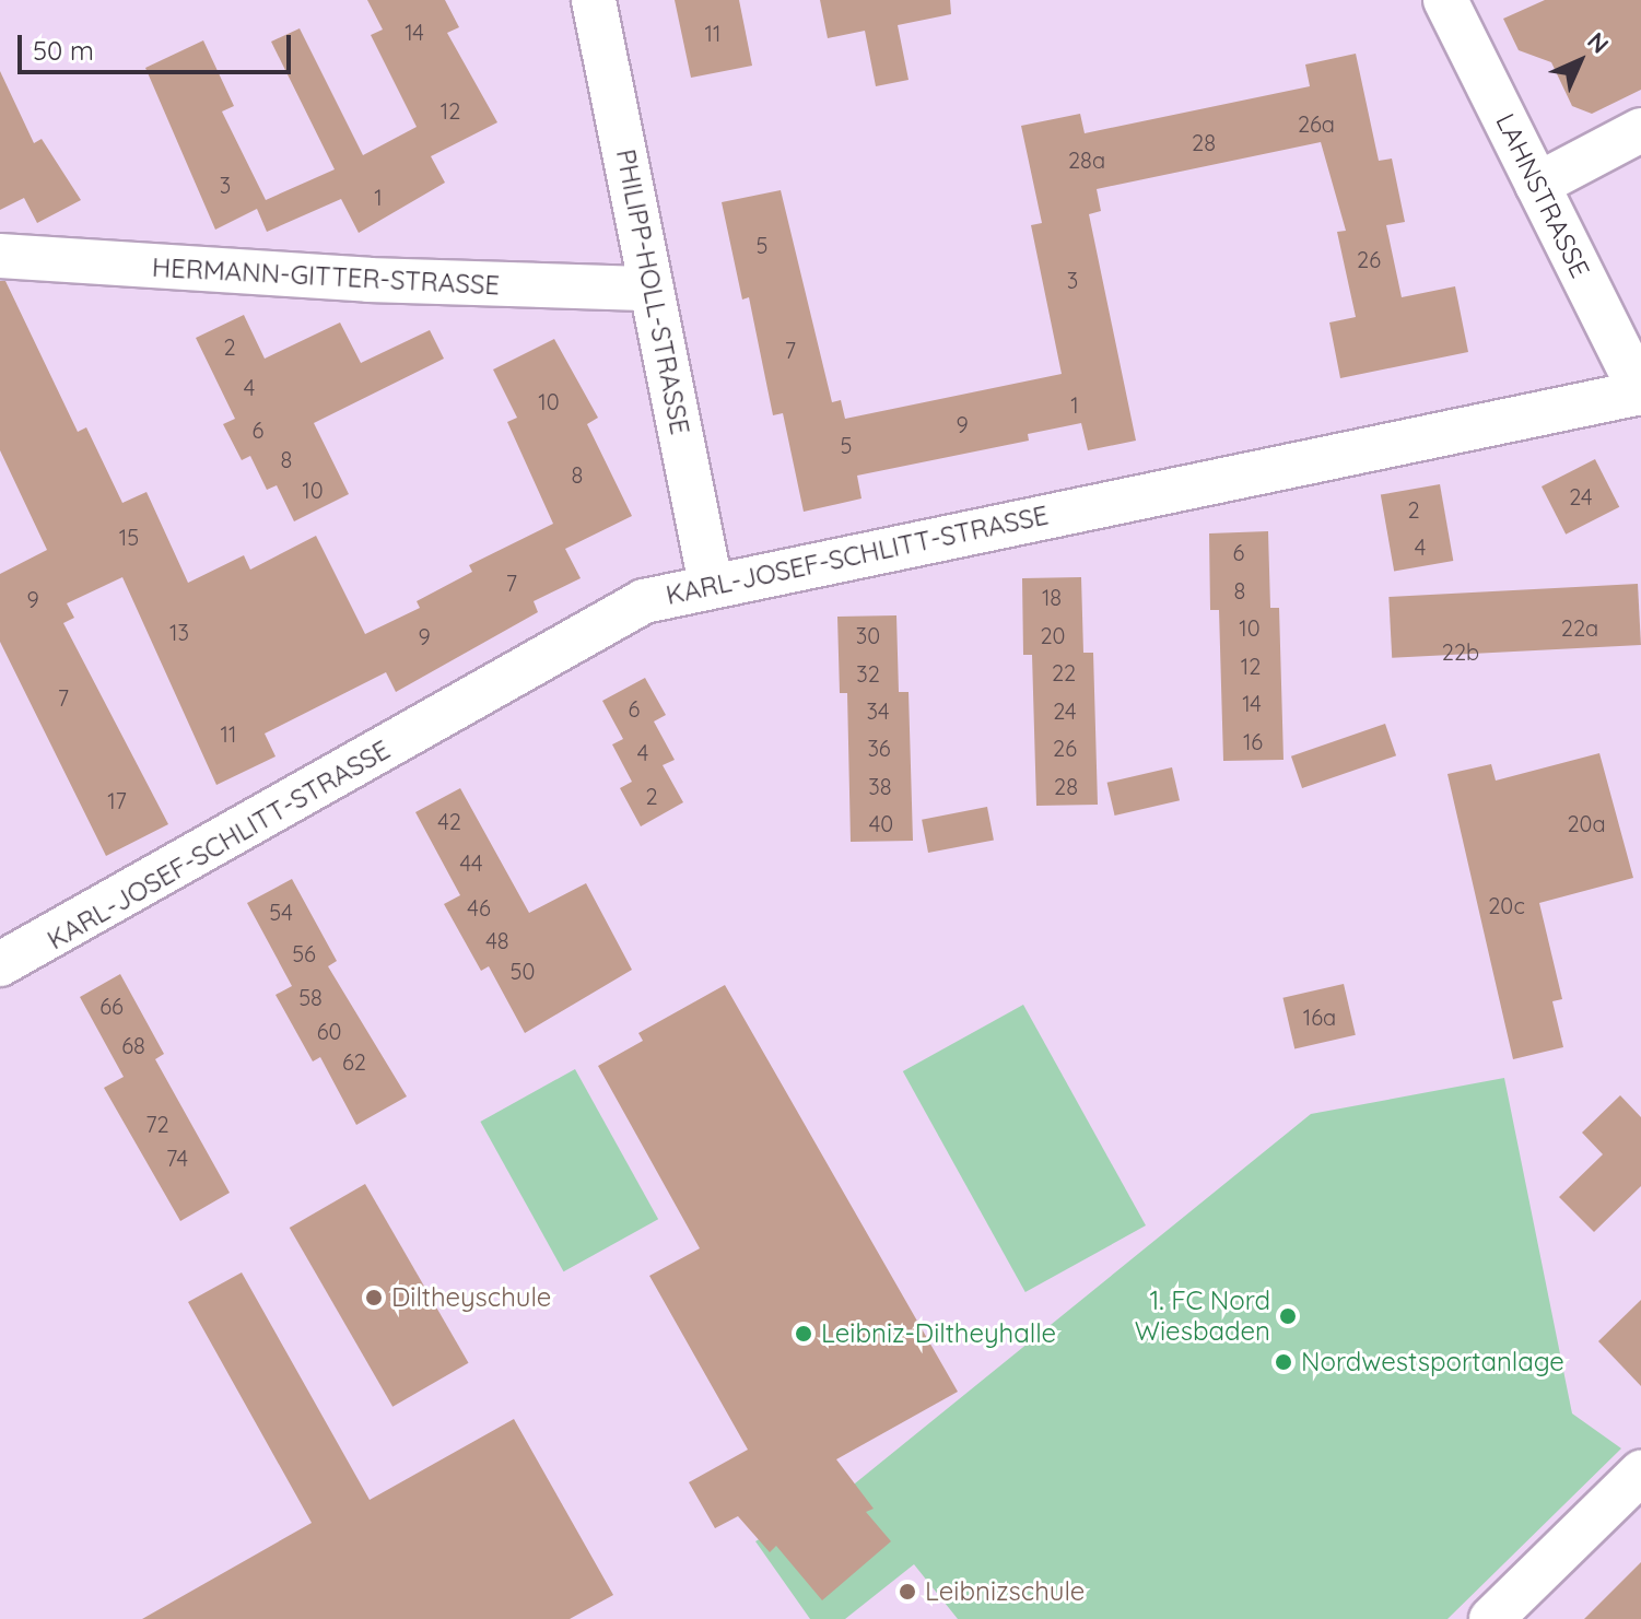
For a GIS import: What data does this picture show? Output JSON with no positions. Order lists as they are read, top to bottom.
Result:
{
  "streets": {
    "street": [
      "LAHNSTRASSE",
      "HERMANN-GITTER-STRASSE",
      "PHILIPP-HOLL-STRASSE",
      "KARL-JOSEF-SCHLITT-STRASSE"
    ]
  },
  "crossings": [
    ["LAHNSTRASSE", "KARL-JOSEF-SCHLITT-STRASSE"],
    ["HERMANN-GITTER-STRASSE", "PHILIPP-HOLL-STRASSE"],
    ["PHILIPP-HOLL-STRASSE", "KARL-JOSEF-SCHLITT-STRASSE"]
  ],
  "places": [
    "Diltheyschule",
    "1. FC Nord Wiesbaden",
    "Leibniz-Diltheyhalle",
    "Nordwestsportanlage",
    "Leibnizschule"
  ],
  "house_numbers": [
    "14",
    "11",
    "12",
    "26a",
    "28",
    "28a",
    "3",
    "1",
    "5",
    "26",
    "3",
    "2",
    "7",
    "4",
    "10",
    "1",
    "9",
    "6",
    "5",
    "8",
    "8",
    "10",
    "24",
    "2",
    "15",
    "4",
    "6",
    "7",
    "8",
    "18",
    "9",
    "10",
    "22a",
    "13",
    "30",
    "20",
    "9",
    "22b",
    "12",
    "22",
    "32",
    "7",
    "14",
    "6",
    "34",
    "24",
    "11",
    "16",
    "36",
    "26",
    "4",
    "38",
    "28",
    "2",
    "17",
    "42",
    "40",
    "20a",
    "44",
    "20c",
    "46",
    "54",
    "48",
    "56",
    "50",
    "58",
    "66",
    "16a",
    "60",
    "68",
    "62",
    "72",
    "74"
  ],
  "scale_bar": "50 m",
  "north": "top right"
}
